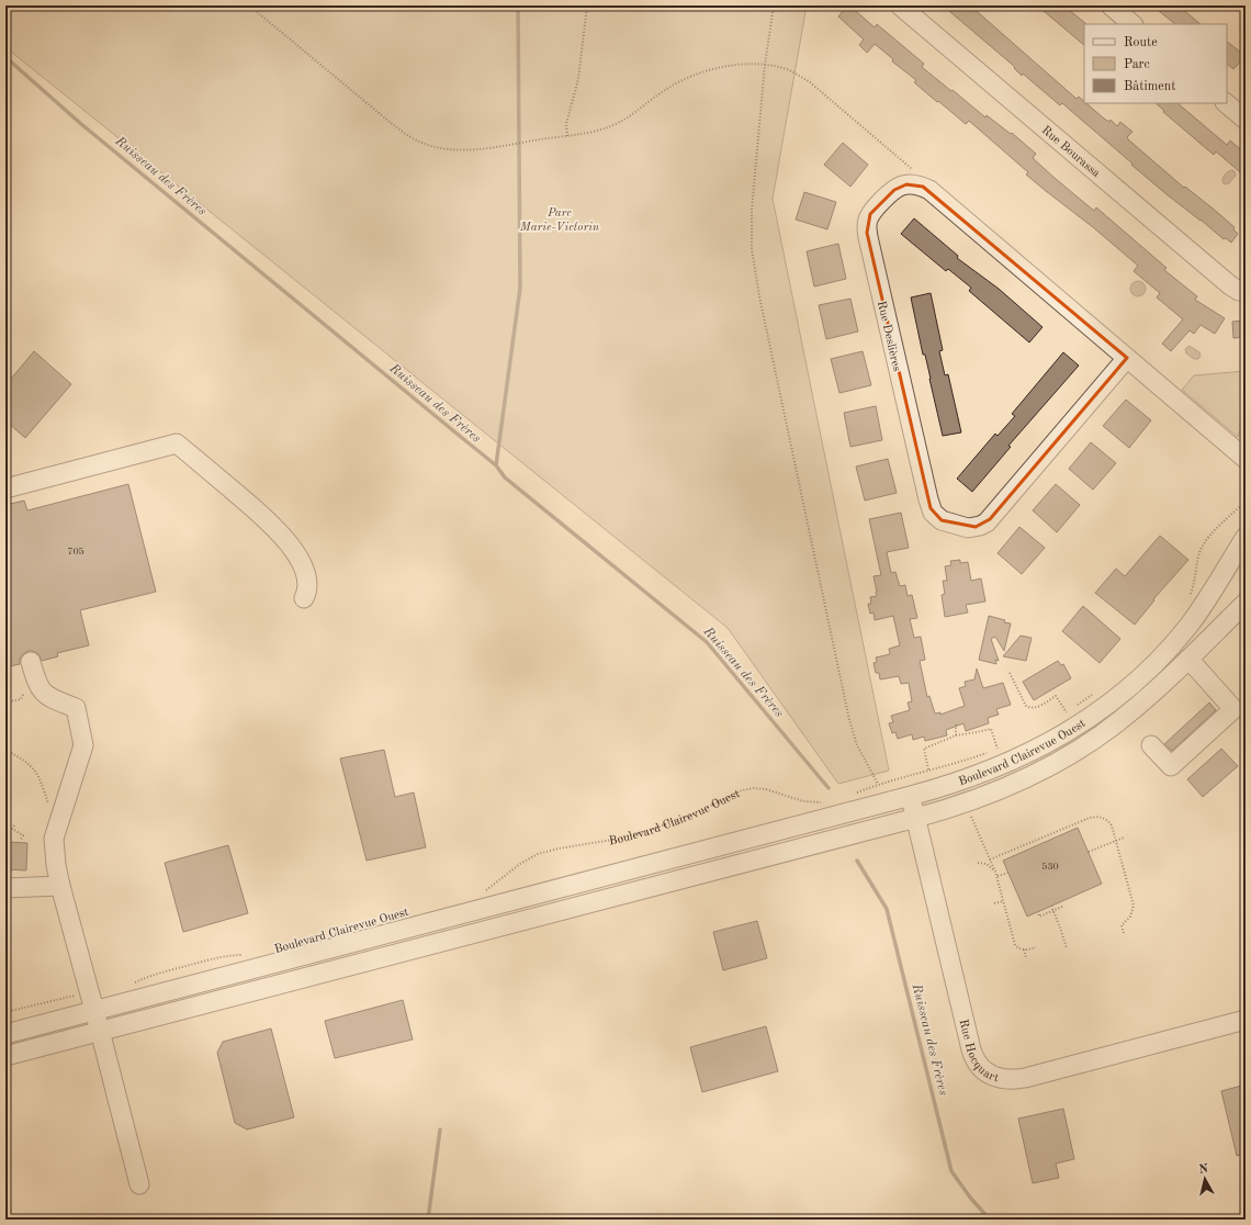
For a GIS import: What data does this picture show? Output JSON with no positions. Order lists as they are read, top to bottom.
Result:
{
  "streets": {
    "street": [
      "Rue Bourassa",
      "Rue Deslières",
      "Boulevard Clairevue Ouest",
      "Rue Hocquart"
    ]
  },
  "crossings": [
    ["Boulevard Clairevue Ouest", "Rue Hocquart"]
  ],
  "water": ["Ruisseau des Frères"],
  "parks": ["Parc Marie-Victorin"],
  "house_numbers": ["705", "530"],
  "legend": ["Route", "Parc", "Bâtiment"],
  "north": "top"
}
